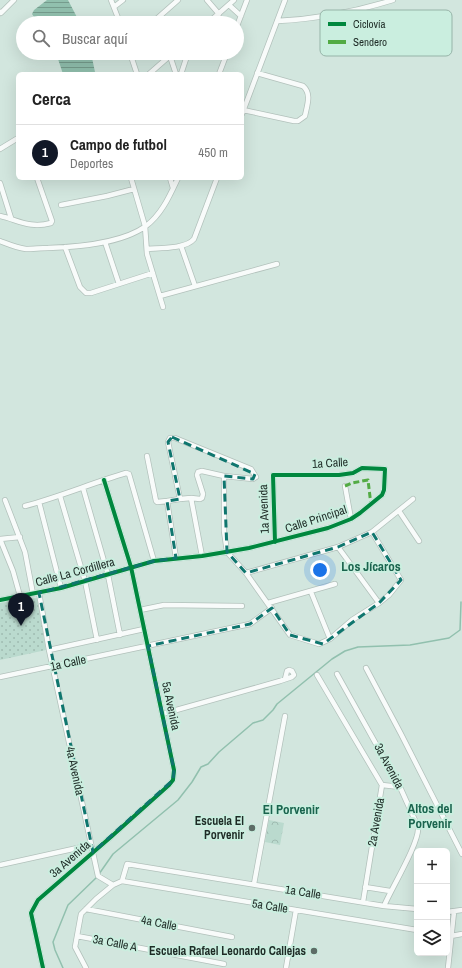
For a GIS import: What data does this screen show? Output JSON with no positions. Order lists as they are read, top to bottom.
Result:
{
  "streets": {
    "street": [
      "1a Calle",
      "1a Avenida",
      "Calle Principal",
      "Calle La Cordillera",
      "5a Avenida",
      "3a Avenida",
      "4a Avenida",
      "2a Avenida",
      "5a Calle",
      "4a Calle",
      "3a Calle A"
    ]
  },
  "crossings": [
    ["1a Calle", "1a Avenida"],
    ["1a Calle", "Calle Principal"],
    ["1a Calle", "5a Avenida"],
    ["1a Calle", "3a Avenida"],
    ["1a Calle", "4a Avenida"],
    ["1a Calle", "2a Avenida"],
    ["1a Calle", "5a Calle"],
    ["1a Avenida", "Calle Principal"],
    ["Calle Principal", "Calle La Cordillera"],
    ["Calle La Cordillera", "5a Avenida"],
    ["Calle La Cordillera", "4a Avenida"],
    ["5a Avenida", "3a Avenida"],
    ["3a Avenida", "4a Avenida"]
  ],
  "districts": ["Los Jícaros", "Altos del Porvenir", "El Porvenir"],
  "places": ["Escuela El Porvenir", "Escuela Rafael Leonardo Callejas"],
  "legend": ["Ciclovía", "Sendero"],
  "page": {
    "search": "Buscar aquí",
    "heading": "Cerca",
    "list": [
      {
        "mark": "1",
        "name": "Campo de futbol",
        "note": "Deportes",
        "value": "450 m"
      }
    ],
    "pins": "1",
    "map_buttons": ["+", "−"]
  }
}
